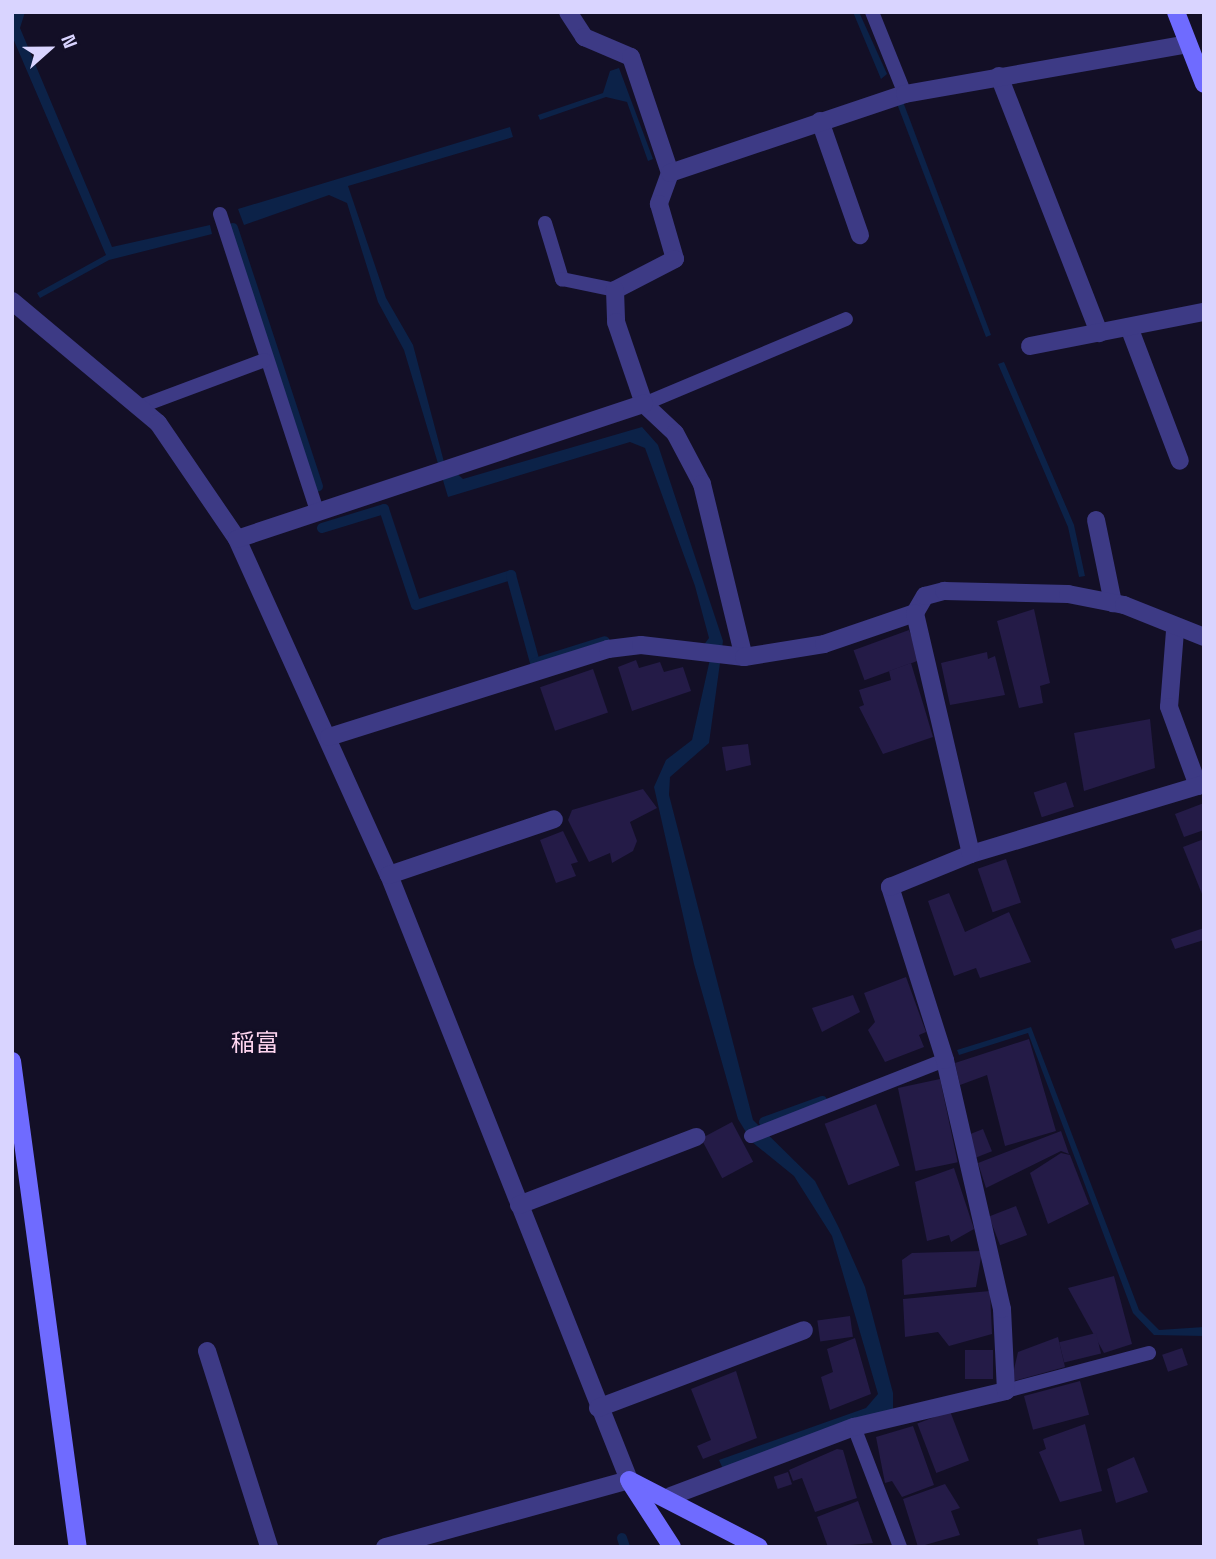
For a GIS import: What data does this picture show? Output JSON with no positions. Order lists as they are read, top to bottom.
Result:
{
  "districts": ["稲富"],
  "north": "right"
}
